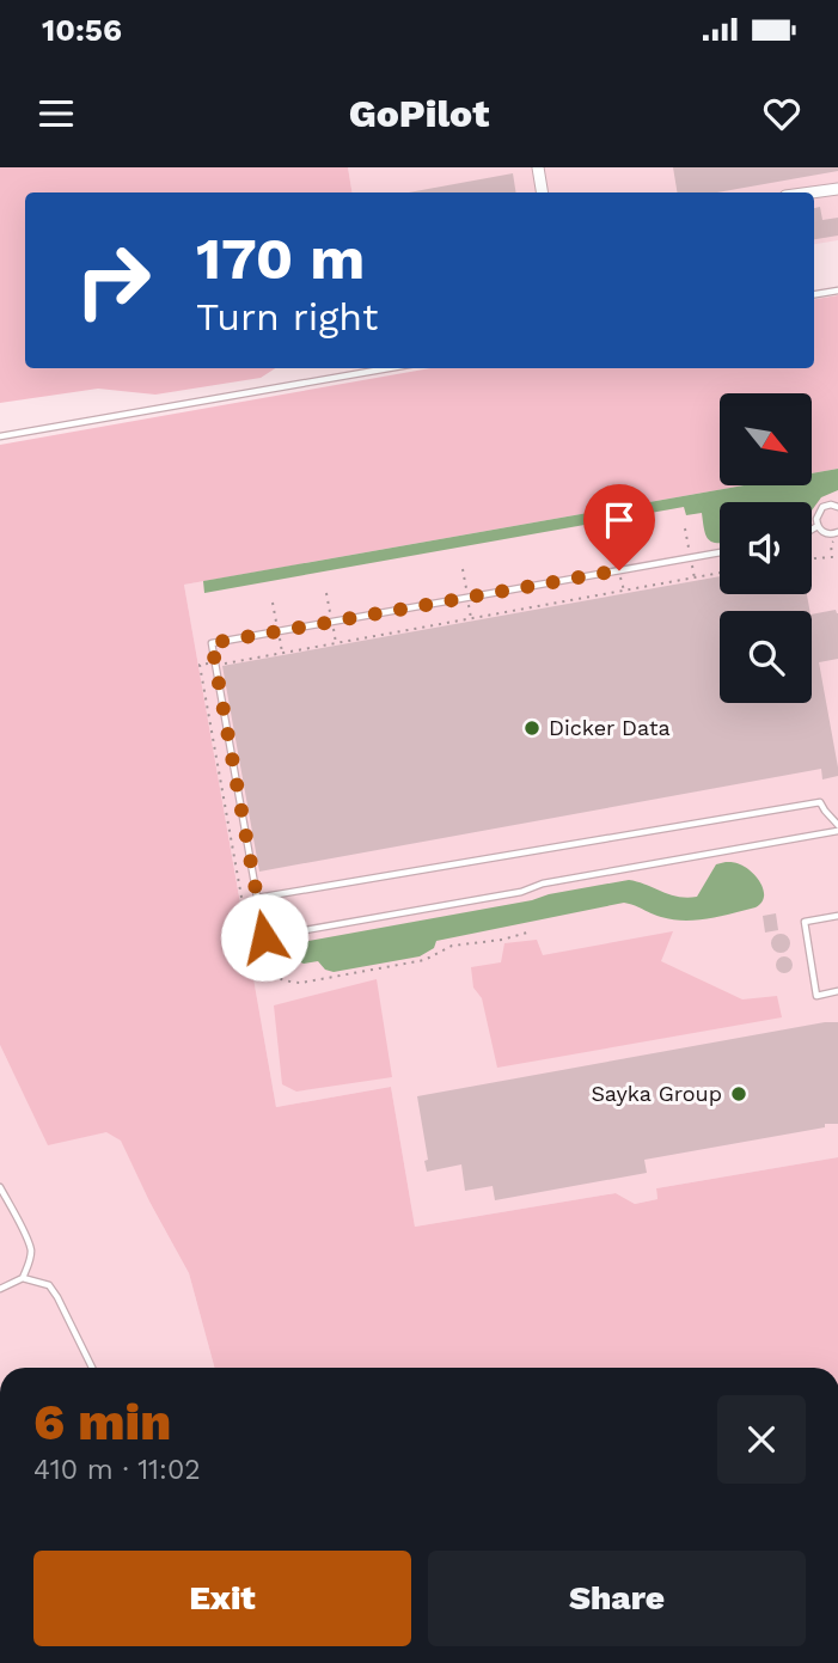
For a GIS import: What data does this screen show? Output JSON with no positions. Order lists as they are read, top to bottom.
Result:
{
  "places": ["Dicker Data", "Sayka Group"],
  "north": "bottom right",
  "page": {
    "status": "10:56",
    "header": "GoPilot",
    "turn": ["170 m", "Turn right"],
    "heading": ["6 min", "410 m · 11:02"],
    "buttons": ["Exit", "Share"]
  }
}
